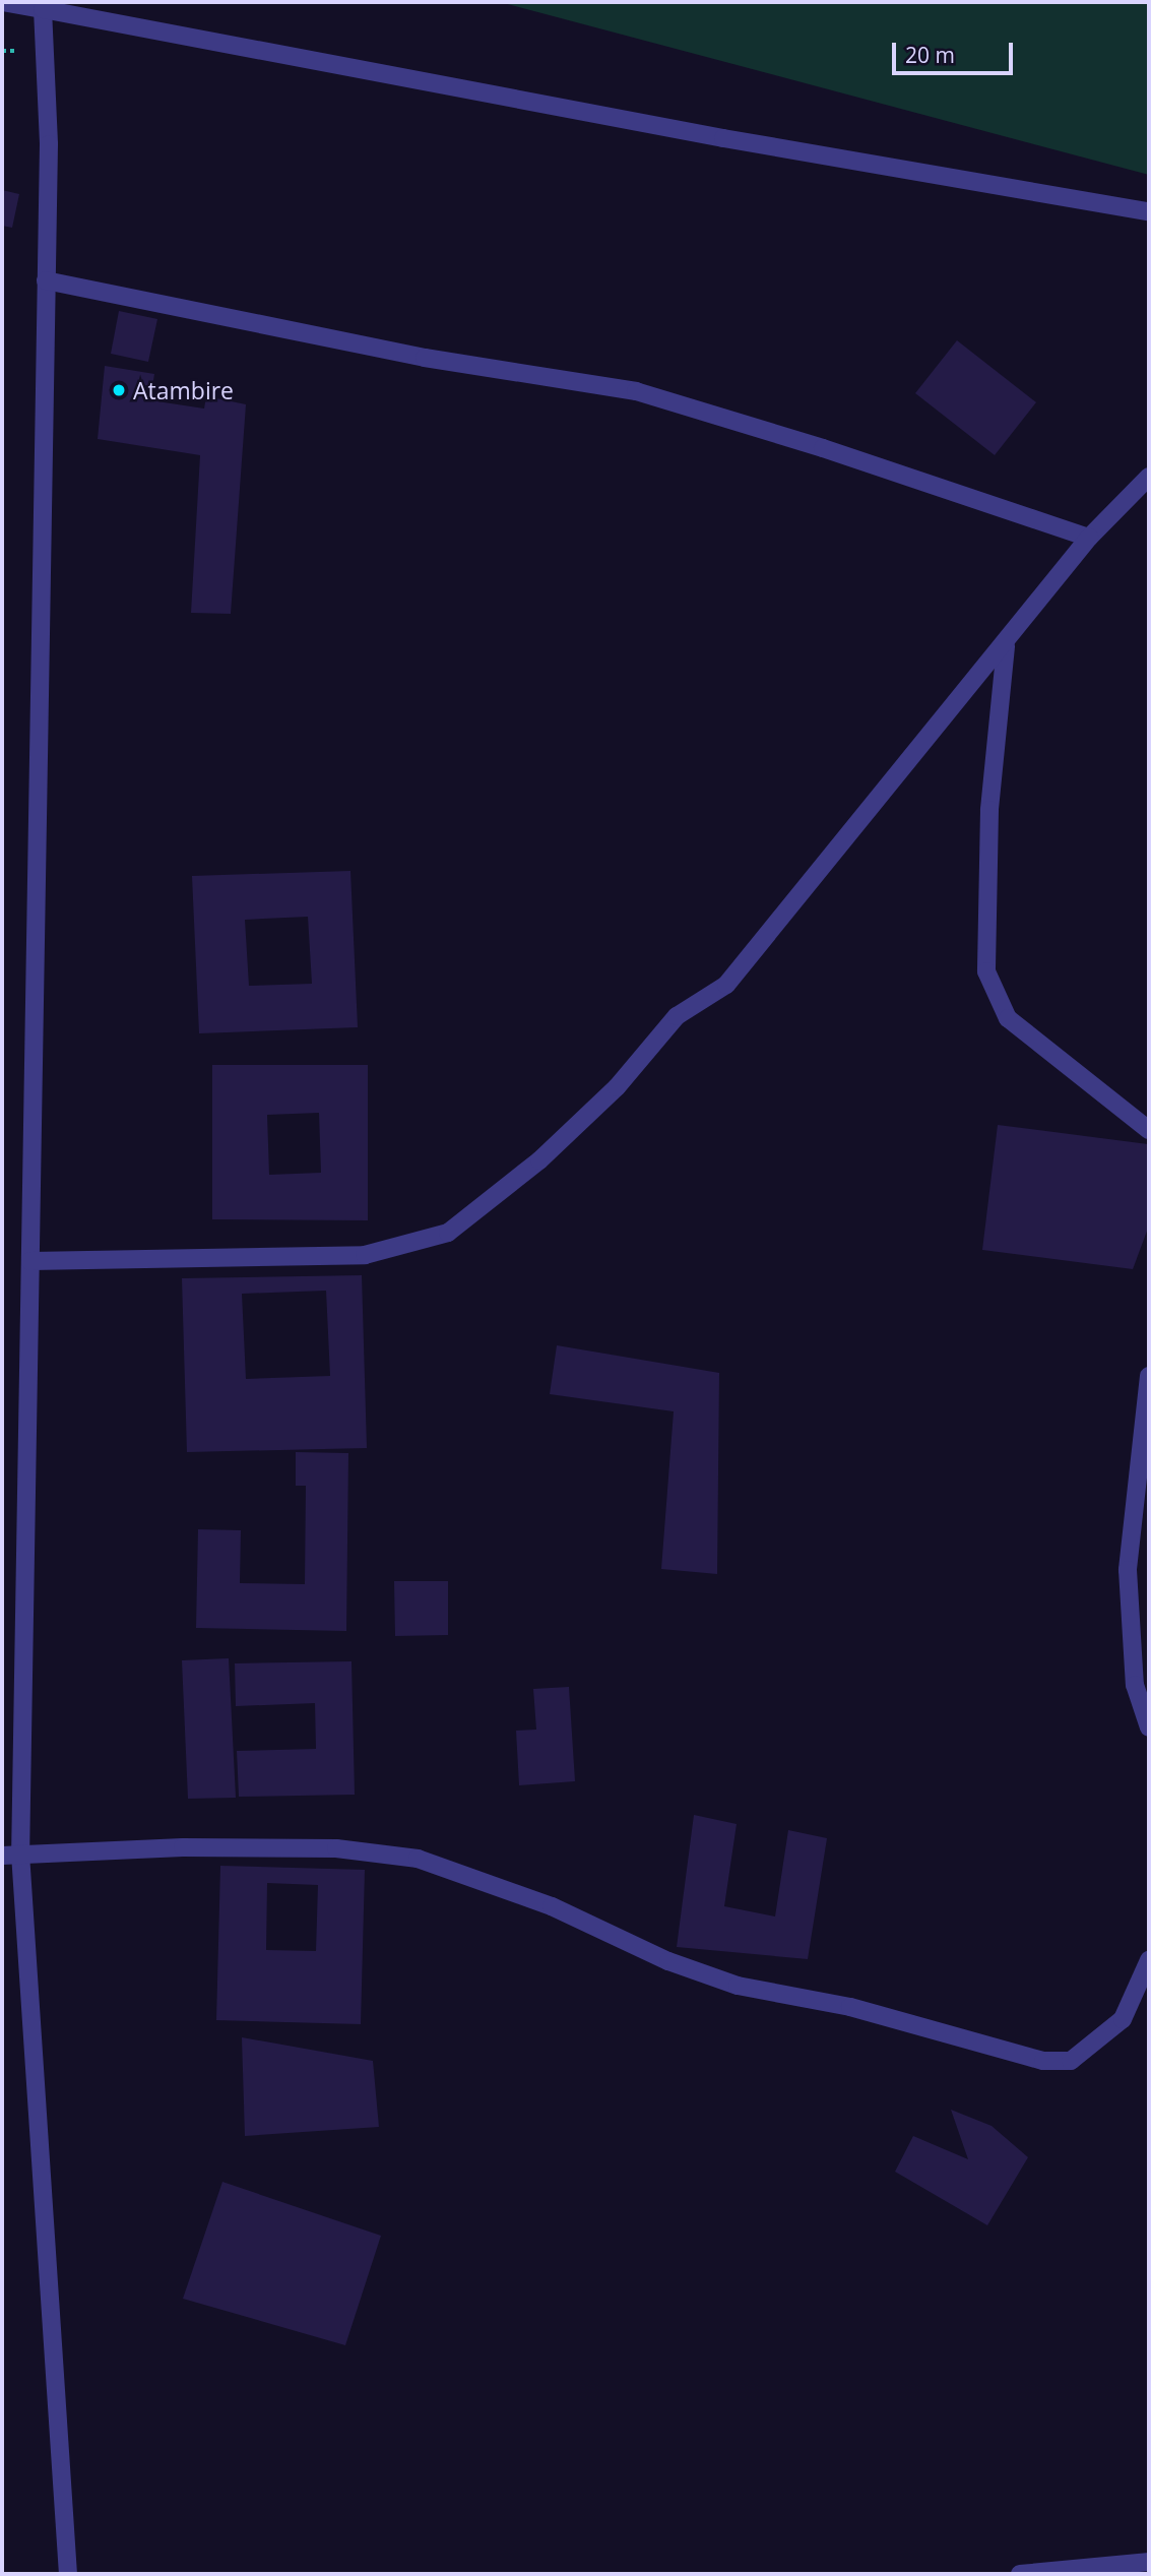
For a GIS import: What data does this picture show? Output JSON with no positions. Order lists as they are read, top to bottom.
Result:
{
  "places": ["Atambire"],
  "scale_bar": "20 m"
}
